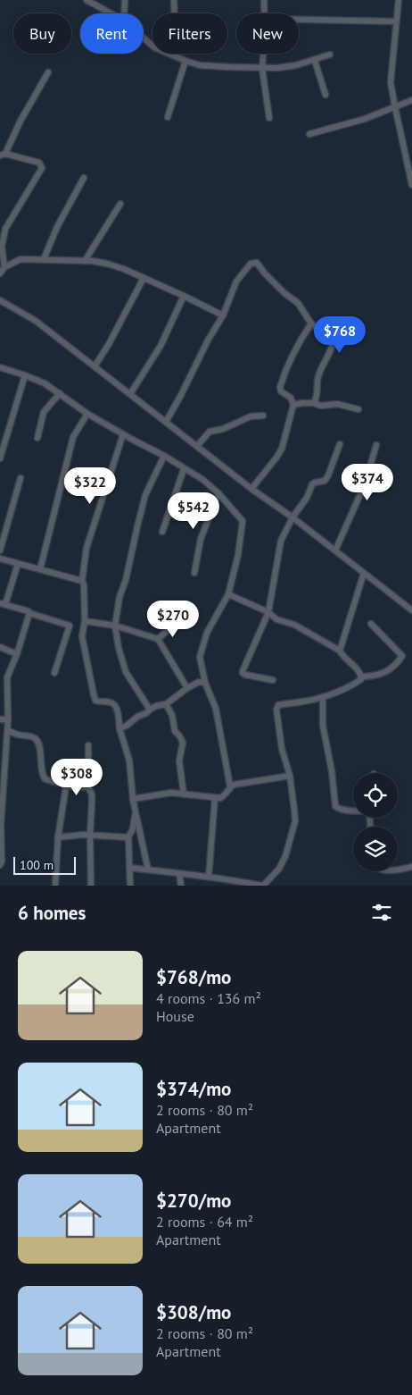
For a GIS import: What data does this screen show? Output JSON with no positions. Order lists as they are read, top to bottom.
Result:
{
  "scale_bar": "100 m",
  "page": {
    "chip": [
      "Buy",
      "Rent",
      "Filters",
      "New"
    ],
    "price": [
      "$768",
      "$374",
      "$322",
      "$542",
      "$270",
      "$308"
    ],
    "scale": "100 m",
    "heading": "6 homes",
    "list": [
      {
        "name": "$768/mo",
        "note": "4 rooms · 136 m² · House"
      },
      {
        "name": "$374/mo",
        "note": "2 rooms · 80 m² · Apartment"
      },
      {
        "name": "$270/mo",
        "note": "2 rooms · 64 m² · Apartment"
      },
      {
        "name": "$308/mo",
        "note": "2 rooms · 80 m² · Apartment"
      }
    ]
  }
}
